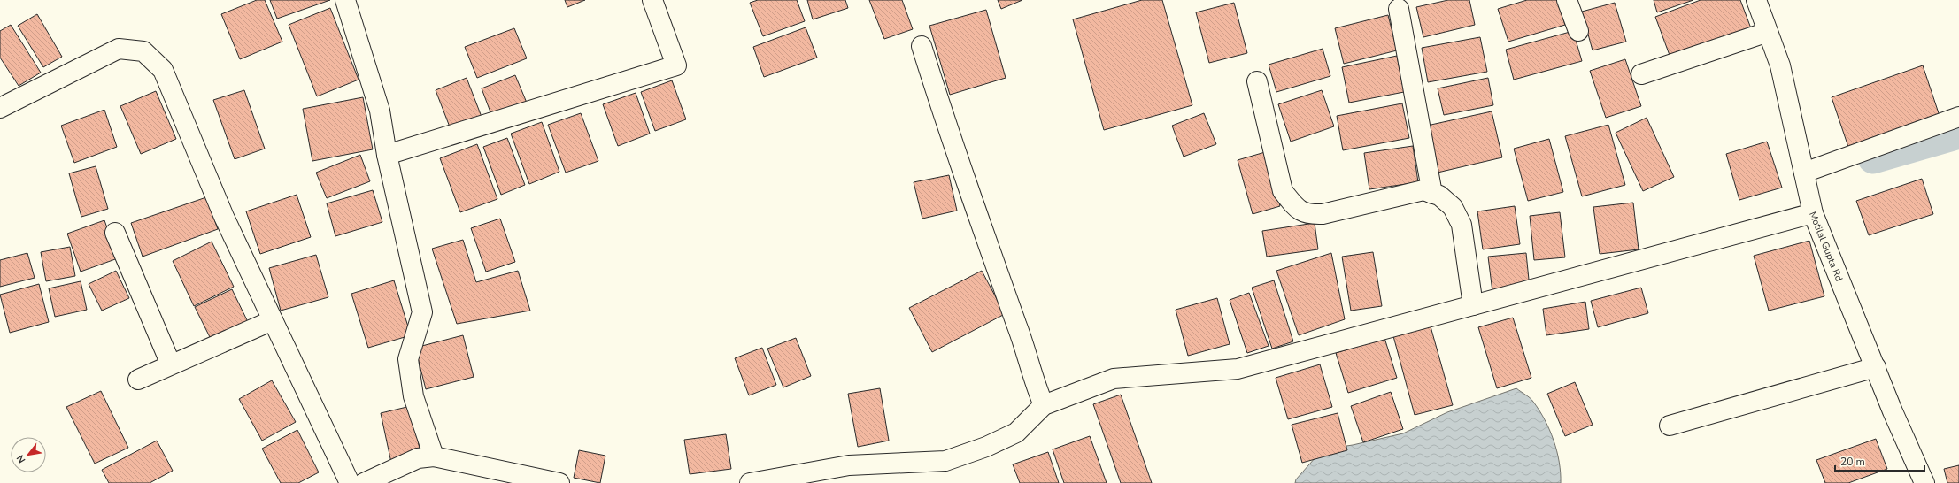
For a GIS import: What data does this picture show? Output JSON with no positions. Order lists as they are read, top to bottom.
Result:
{
  "streets": {
    "street": ["Motilal Gupta Rd"]
  },
  "scale_bar": "20 m",
  "north": "bottom left"
}
